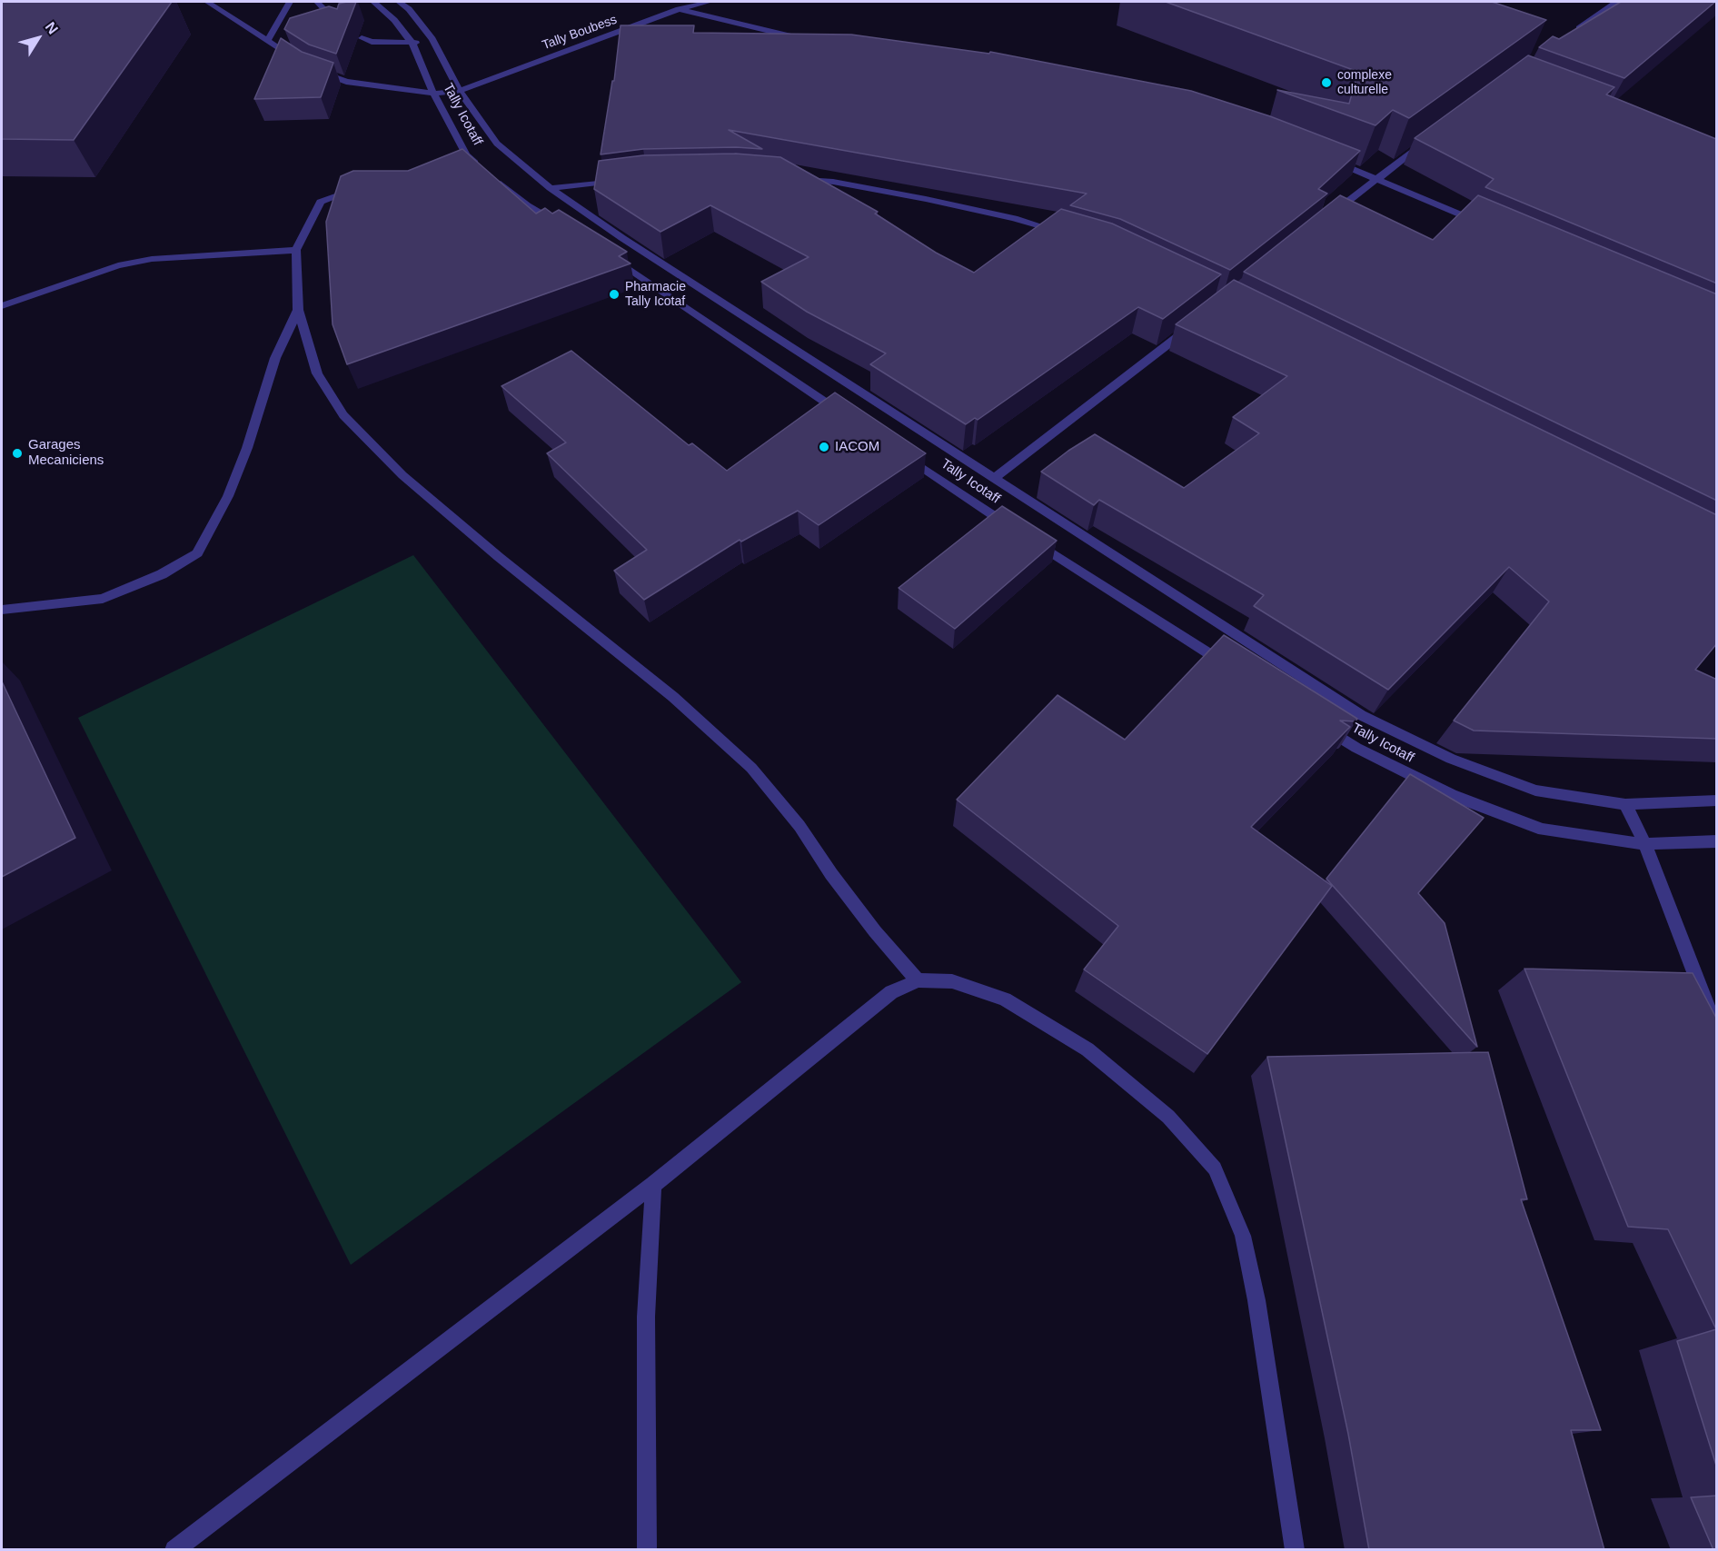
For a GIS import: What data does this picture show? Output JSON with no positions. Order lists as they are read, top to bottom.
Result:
{
  "streets": {
    "street": ["Tally Boubess", "Tally Icotaff"]
  },
  "crossings": [
    ["Tally Boubess", "Tally Icotaff"]
  ],
  "places": [
    "complexe culturelle",
    "Pharmacie Tally Icotaf",
    "IACOM",
    "Garages Mecaniciens"
  ],
  "north": "top right"
}
